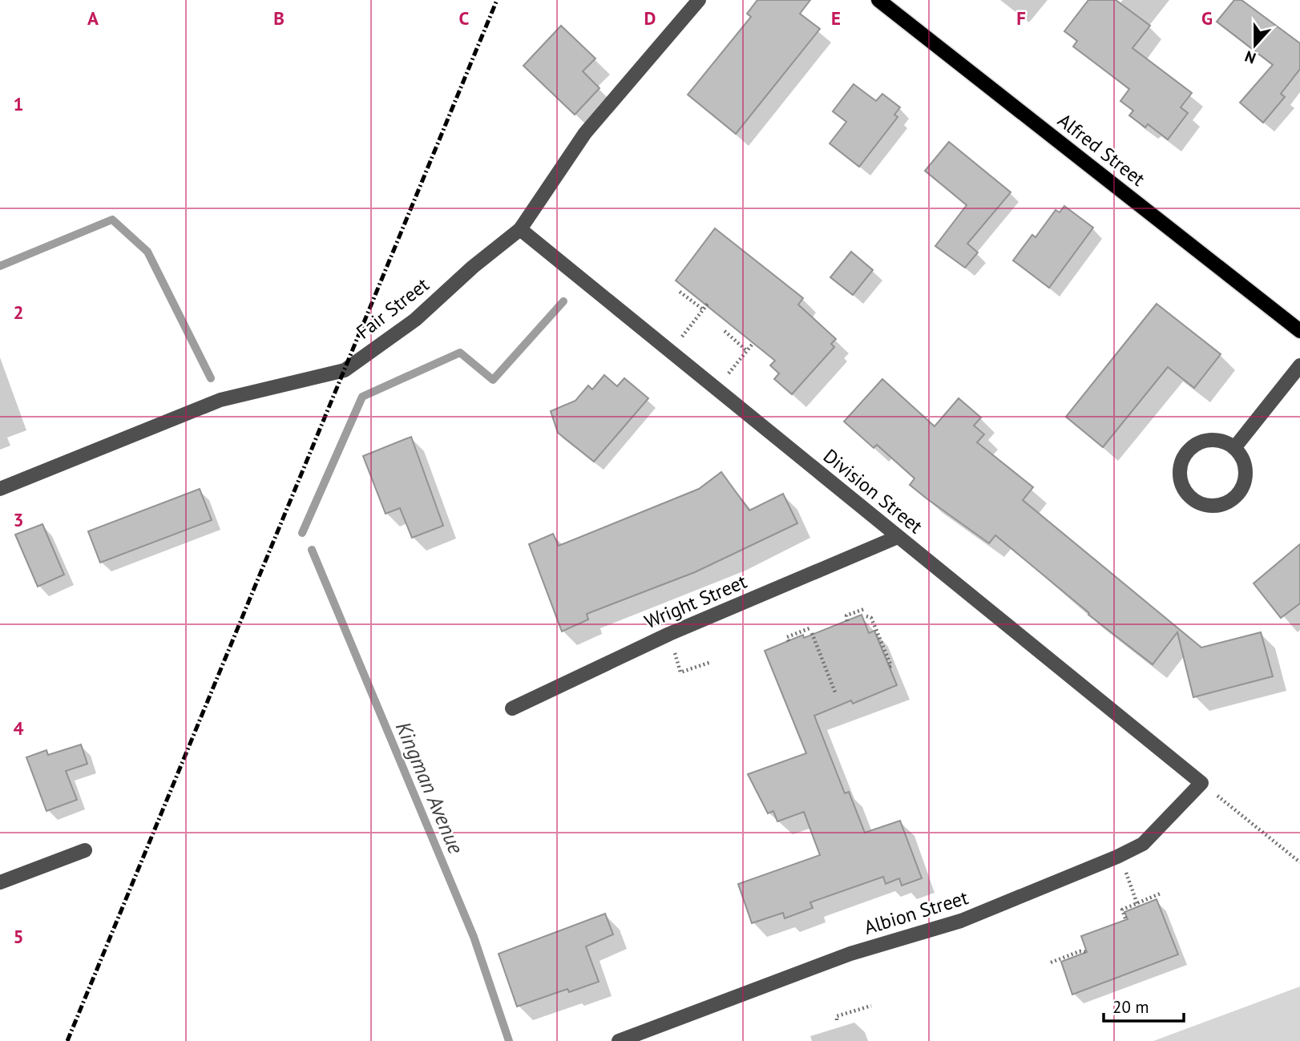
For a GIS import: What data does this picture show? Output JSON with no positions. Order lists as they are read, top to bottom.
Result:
{
  "streets": {
    "main road": ["Alfred Street"],
    "street": [
      "Fair Street",
      "Division Street",
      "Wright Street",
      "Albion Street"
    ]
  },
  "crossings": [
    ["Fair Street", "Division Street"],
    ["Division Street", "Wright Street"],
    ["Division Street", "Albion Street"]
  ],
  "water": ["Kingman Avenue"],
  "scale_bar": "20 m",
  "north": "bottom",
  "grid": {
    "columns": [
      "A",
      "B",
      "C",
      "D",
      "E",
      "F",
      "G"
    ],
    "rows": [
      "1",
      "2",
      "3",
      "4",
      "5"
    ]
  }
}
